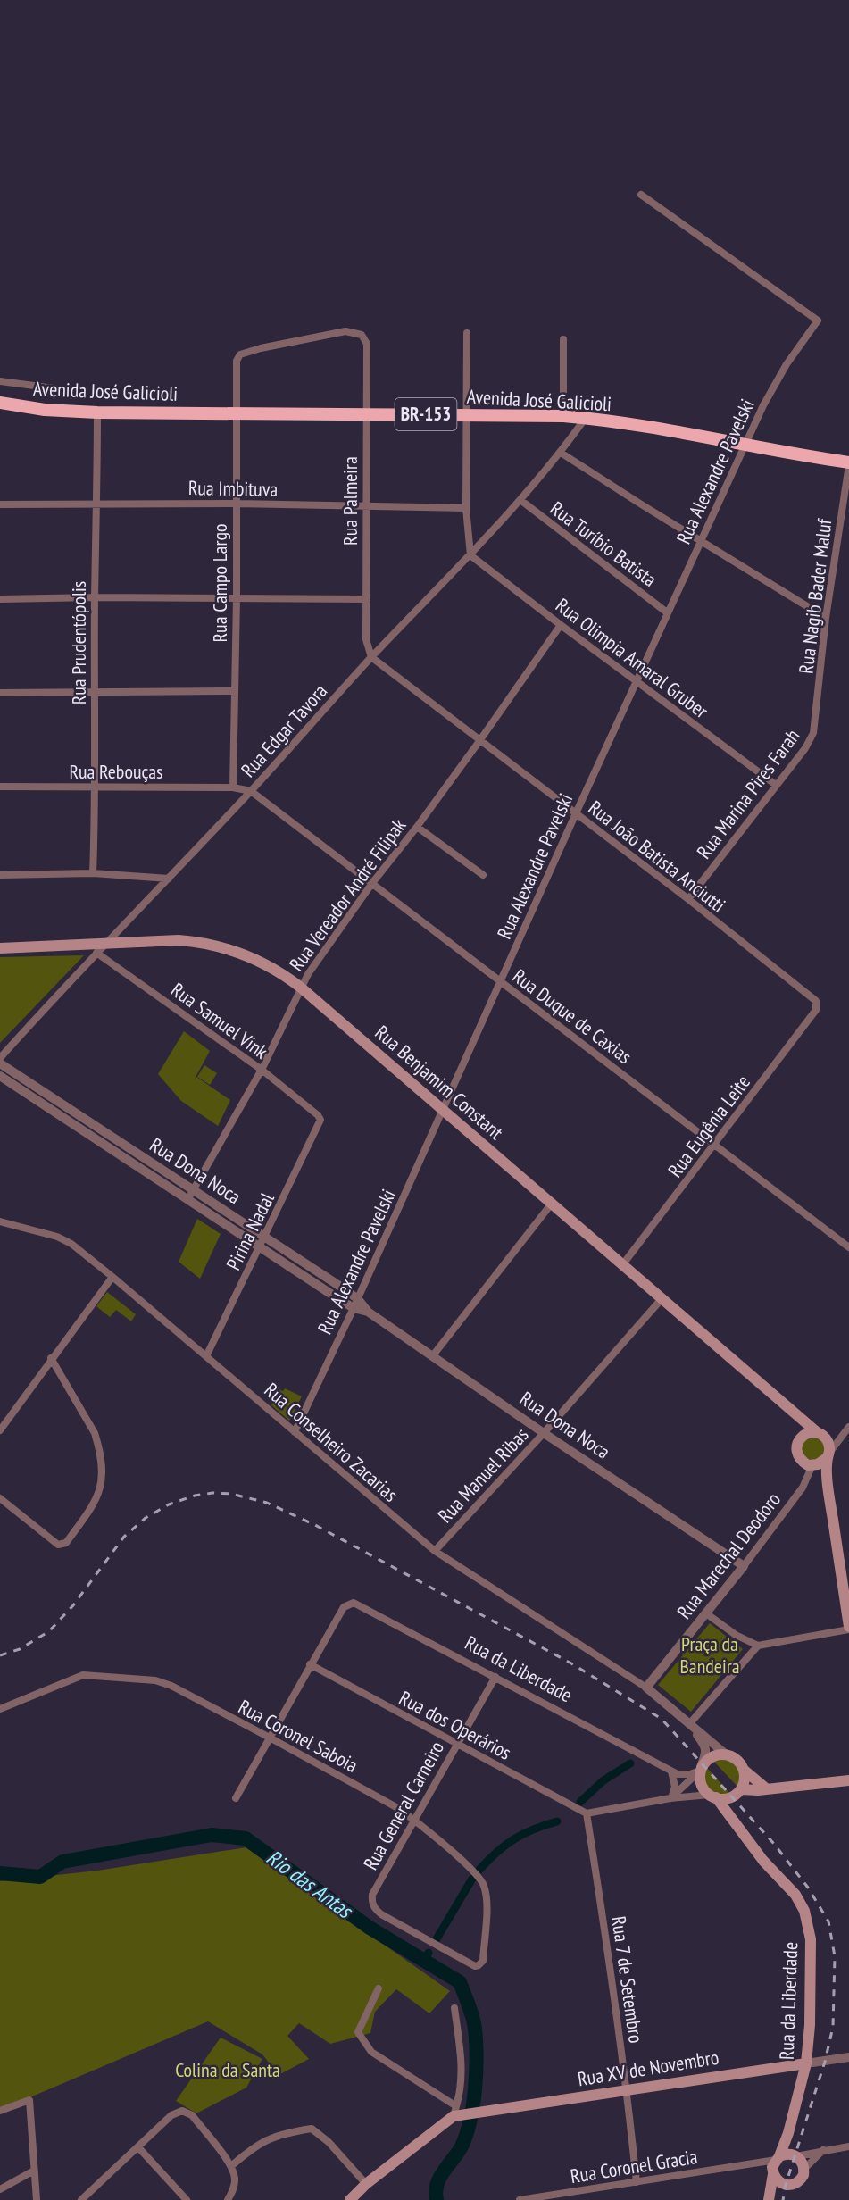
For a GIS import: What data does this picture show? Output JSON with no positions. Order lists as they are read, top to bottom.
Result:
{
  "streets": {
    "highway": ["Avenida José Galicioli", "BR-153"],
    "main road": ["Rua Benjamim Constant", "Rua da Liberdade", "Rua XV de Novembro"],
    "street": [
      "Rua Alexandre Pavelski",
      "Rua Imbituva",
      "Rua Palmeira",
      "Rua Turíbio Batista",
      "Rua Campo Largo",
      "Rua Nagib Bader Maluf",
      "Rua Prudentópolis",
      "Rua Olimpia Amaral Gruber",
      "Rua Edgar Tavora",
      "Rua Rebouças",
      "Rua Marina Pires Farah",
      "Rua João Batista Anciutti",
      "Rua Vereador André Filipak",
      "Rua Duque de Caxias",
      "Rua Samuel Vink",
      "Rua Eugênia Leite",
      "Rua Dona Noca",
      "Pirina Nadal",
      "Rua Conselheiro Zacarias",
      "Rua Manuel Ribas",
      "Rua Marechal Deodoro",
      "Rua dos Operários",
      "Rua Coronel Saboia",
      "Rua General Carneiro",
      "Rua 7 de Setembro",
      "Rua Coronel Gracia"
    ]
  },
  "crossings": [
    ["Avenida José Galicioli", "Rua Alexandre Pavelski"],
    ["Avenida José Galicioli", "Rua Palmeira"],
    ["Avenida José Galicioli", "Rua Campo Largo"],
    ["Avenida José Galicioli", "Rua Nagib Bader Maluf"],
    ["Avenida José Galicioli", "Rua Prudentópolis"],
    ["Avenida José Galicioli", "Rua Edgar Tavora"],
    ["Rua Alexandre Pavelski", "Rua Turíbio Batista"],
    ["Rua Alexandre Pavelski", "Rua Olimpia Amaral Gruber"],
    ["Rua Alexandre Pavelski", "Rua João Batista Anciutti"],
    ["Rua Alexandre Pavelski", "Rua Duque de Caxias"],
    ["Rua Alexandre Pavelski", "Rua Benjamim Constant"],
    ["Rua Alexandre Pavelski", "Rua Dona Noca"],
    ["Rua Alexandre Pavelski", "Rua Conselheiro Zacarias"],
    ["Rua Imbituva", "Rua Palmeira"],
    ["Rua Imbituva", "Rua Campo Largo"],
    ["Rua Imbituva", "Rua Prudentópolis"],
    ["Rua Palmeira", "Rua Campo Largo"],
    ["Rua Palmeira", "Rua Edgar Tavora"],
    ["Rua Palmeira", "Rua João Batista Anciutti"],
    ["Rua Turíbio Batista", "Rua Edgar Tavora"],
    ["Rua Campo Largo", "Rua Rebouças"],
    ["Rua Nagib Bader Maluf", "Rua Marina Pires Farah"],
    ["Rua Prudentópolis", "Rua Rebouças"],
    ["Rua Olimpia Amaral Gruber", "Rua Edgar Tavora"],
    ["Rua Olimpia Amaral Gruber", "Rua Marina Pires Farah"],
    ["Rua Olimpia Amaral Gruber", "Rua Vereador André Filipak"],
    ["Rua Edgar Tavora", "Rua João Batista Anciutti"],
    ["Rua Edgar Tavora", "Rua Duque de Caxias"],
    ["Rua Edgar Tavora", "Rua Samuel Vink"],
    ["Rua Edgar Tavora", "Rua Benjamim Constant"],
    ["Rua Marina Pires Farah", "Rua João Batista Anciutti"],
    ["Rua João Batista Anciutti", "Rua Vereador André Filipak"],
    ["Rua João Batista Anciutti", "Rua Eugênia Leite"],
    ["Rua Vereador André Filipak", "Rua Duque de Caxias"],
    ["Rua Vereador André Filipak", "Rua Samuel Vink"],
    ["Rua Vereador André Filipak", "Rua Benjamim Constant"],
    ["Rua Vereador André Filipak", "Rua Dona Noca"],
    ["Rua Duque de Caxias", "Rua Eugênia Leite"],
    ["Rua Samuel Vink", "Pirina Nadal"],
    ["Rua Benjamim Constant", "Rua Eugênia Leite"],
    ["Rua Benjamim Constant", "Rua Manuel Ribas"],
    ["Rua Benjamim Constant", "Rua Marechal Deodoro"],
    ["Rua Dona Noca", "Pirina Nadal"],
    ["Rua Dona Noca", "Rua Manuel Ribas"],
    ["Rua Dona Noca", "Rua Marechal Deodoro"],
    ["Pirina Nadal", "Rua Conselheiro Zacarias"],
    ["Rua Conselheiro Zacarias", "Rua Manuel Ribas"],
    ["Rua Conselheiro Zacarias", "Rua Marechal Deodoro"],
    ["Rua da Liberdade", "Rua dos Operários"],
    ["Rua da Liberdade", "Rua General Carneiro"],
    ["Rua da Liberdade", "Rua XV de Novembro"],
    ["Rua da Liberdade", "Rua Coronel Gracia"],
    ["Rua dos Operários", "Rua General Carneiro"],
    ["Rua dos Operários", "Rua 7 de Setembro"],
    ["Rua Coronel Saboia", "Rua General Carneiro"],
    ["Rua 7 de Setembro", "Rua XV de Novembro"],
    ["Rua 7 de Setembro", "Rua Coronel Gracia"]
  ],
  "water": ["Rio das Antas"],
  "parks": ["Praça da Bandeira", "Colina da Santa"]
}
